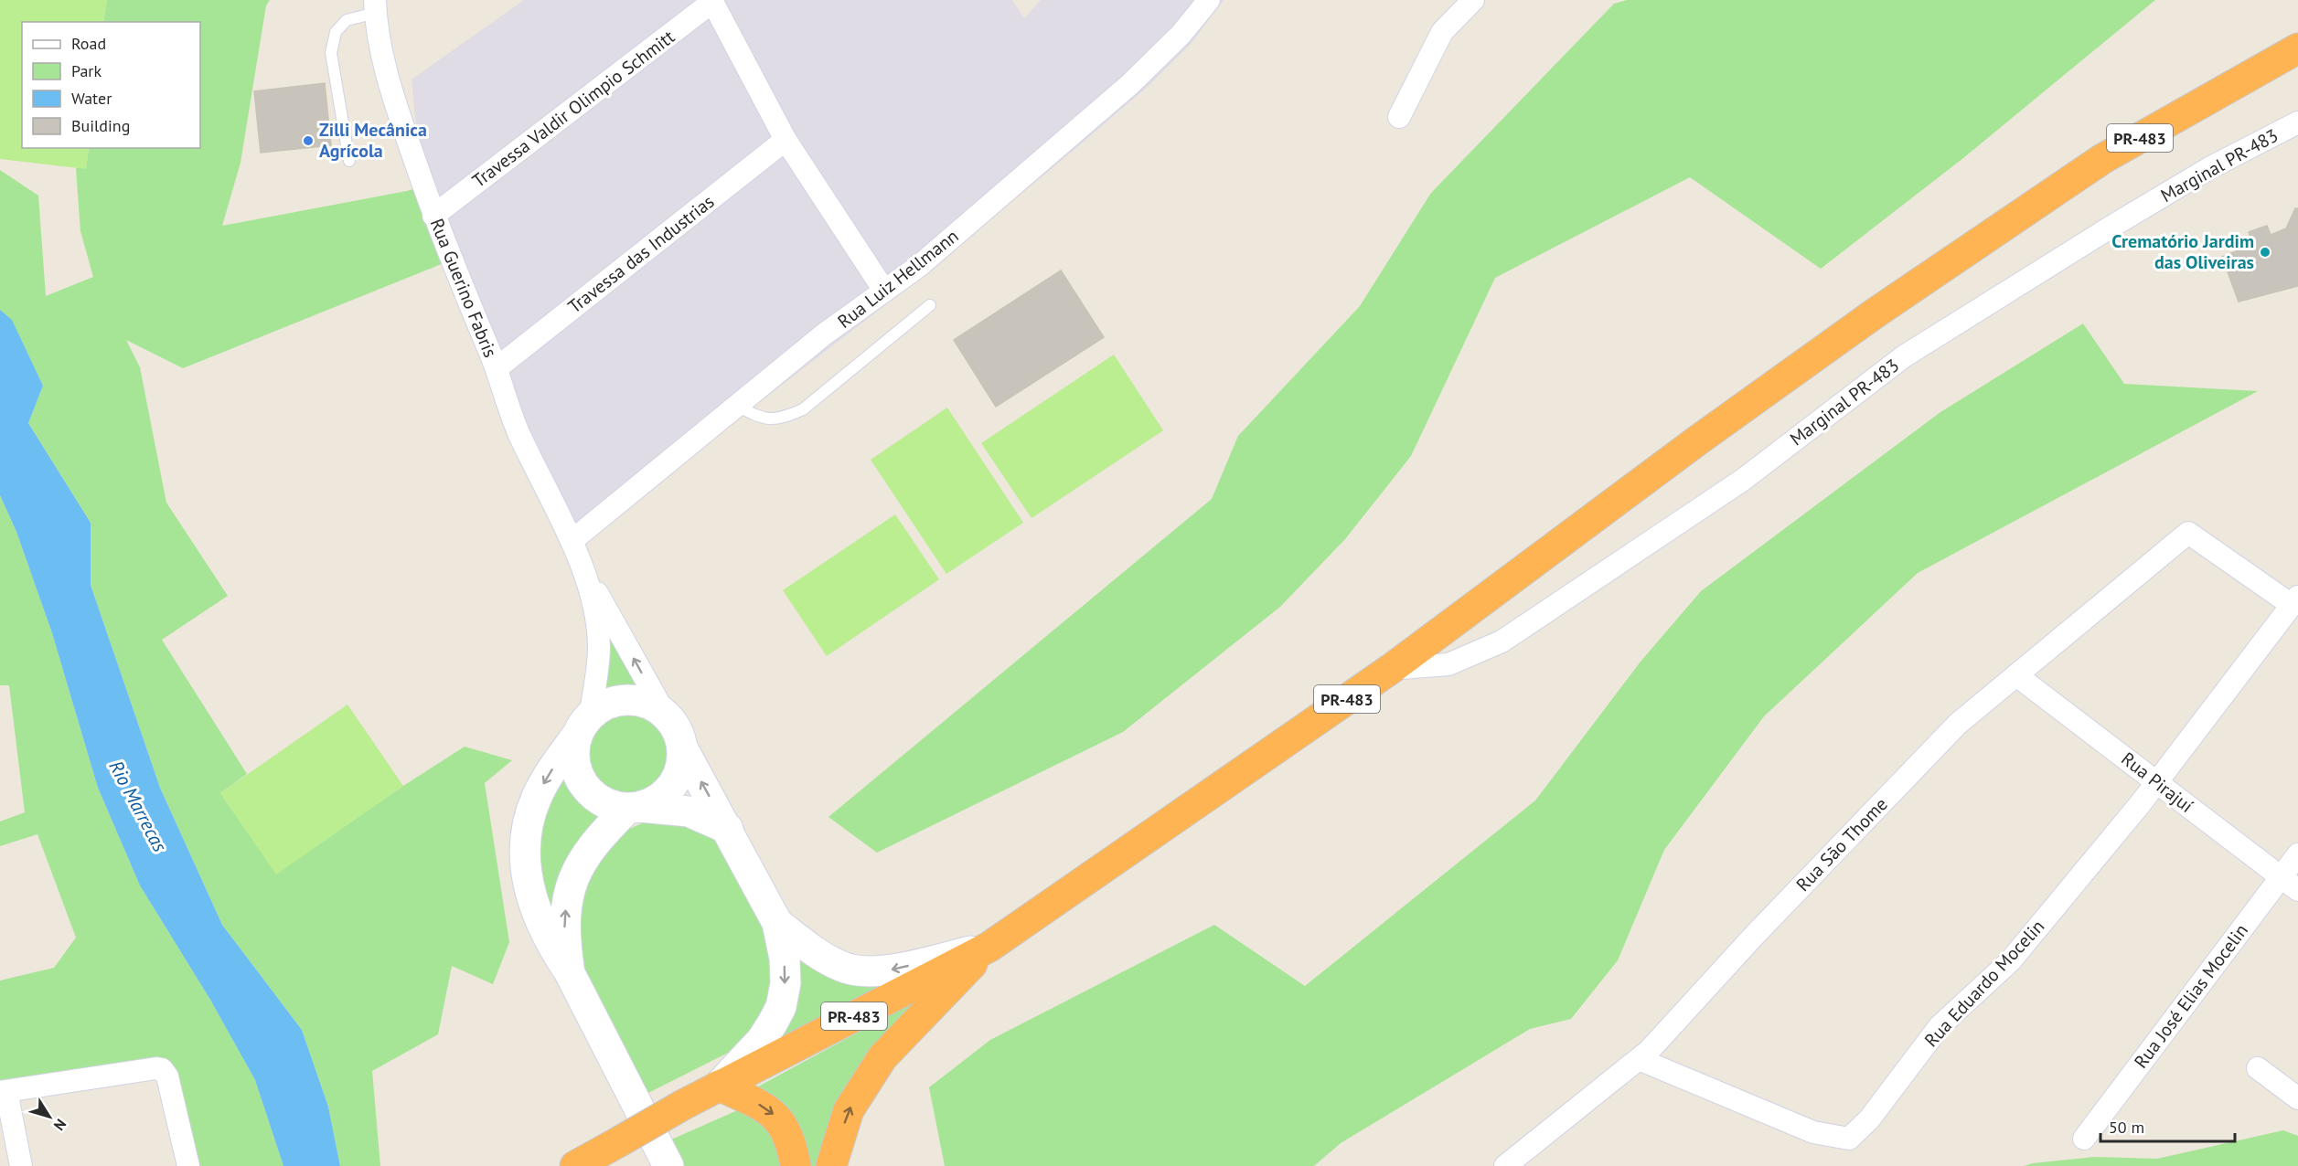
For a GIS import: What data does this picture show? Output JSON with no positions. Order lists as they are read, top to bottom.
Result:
{
  "streets": {
    "highway": ["PR-483"],
    "street": [
      "Travessa Valdir Olimpio Schmitt",
      "Marginal PR-483",
      "Travessa das Industrias",
      "Rua Luiz Hellmann",
      "Rua Guerino Fabris",
      "Rua Pirajuí",
      "Rua São Thome",
      "Rua Eduardo Mocelin",
      "Rua José Elias Mocelin"
    ]
  },
  "crossings": [
    ["Travessa Valdir Olimpio Schmitt", "Rua Guerino Fabris"],
    ["PR-483", "Marginal PR-483"],
    ["Travessa das Industrias", "Rua Guerino Fabris"],
    ["Rua Luiz Hellmann", "Rua Guerino Fabris"],
    ["Rua Pirajuí", "Rua São Thome"],
    ["Rua Pirajuí", "Rua Eduardo Mocelin"],
    ["Rua Pirajuí", "Rua José Elias Mocelin"],
    ["Rua São Thome", "Rua Eduardo Mocelin"]
  ],
  "water": ["Rio Marrecas"],
  "places": ["Zilli Mecânica Agrícola", "Crematório Jardim das Oliveiras"],
  "legend": [
    "Road",
    "Park",
    "Water",
    "Building"
  ],
  "scale_bar": "50 m",
  "north": "bottom right"
}
